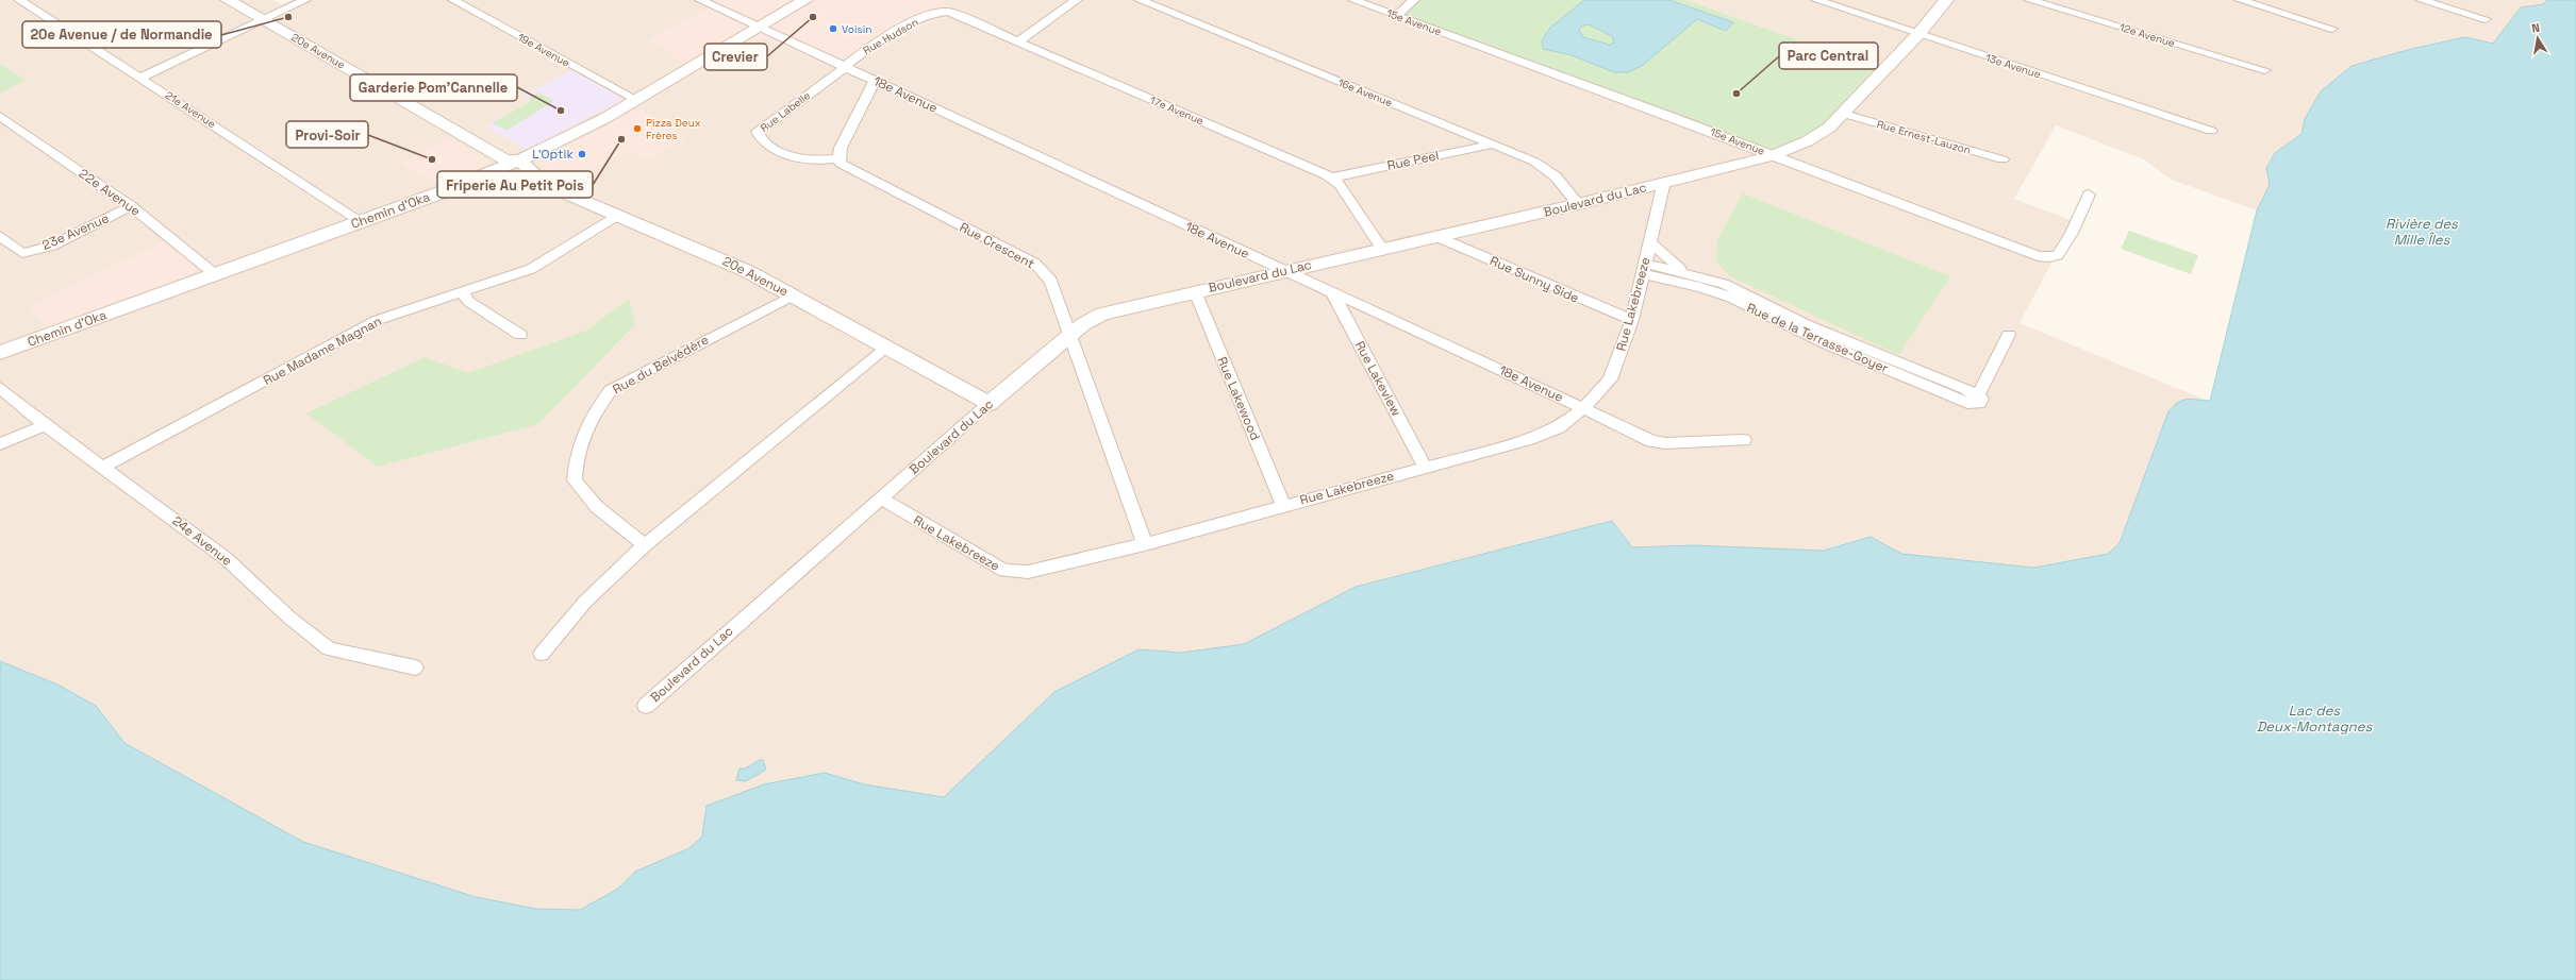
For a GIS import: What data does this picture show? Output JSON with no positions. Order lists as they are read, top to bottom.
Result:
{
  "streets": {
    "street": [
      "15e Avenue",
      "12e Avenue",
      "Rue Hudson",
      "19e Avenue",
      "20e Avenue",
      "13e Avenue",
      "16e Avenue",
      "18e Avenue",
      "21e Avenue",
      "17e Avenue",
      "Rue Labelle",
      "Rue Ernest-Lauzon",
      "Rue Peel",
      "22e Avenue",
      "Boulevard du Lac",
      "Chemin d'Oka",
      "23e Avenue",
      "Rue Crescent",
      "Rue Sunny Side",
      "Rue Lakebreeze",
      "Rue de la Terrasse-Goyer",
      "Rue Madame Magnan",
      "Rue du Belvédère",
      "Rue Lakeview",
      "Rue Lakewood",
      "24e Avenue"
    ]
  },
  "crossings": [
    ["15e Avenue", "Boulevard du Lac"],
    ["Rue Hudson", "18e Avenue"],
    ["Rue Hudson", "17e Avenue"],
    ["Rue Hudson", "Rue Labelle"],
    ["19e Avenue", "Chemin d'Oka"],
    ["20e Avenue", "Boulevard du Lac"],
    ["20e Avenue", "Chemin d'Oka"],
    ["20e Avenue", "Rue Madame Magnan"],
    ["20e Avenue", "Rue du Belvédère"],
    ["13e Avenue", "Boulevard du Lac"],
    ["16e Avenue", "Rue Peel"],
    ["16e Avenue", "Boulevard du Lac"],
    ["18e Avenue", "Rue Labelle"],
    ["18e Avenue", "Boulevard du Lac"],
    ["18e Avenue", "Chemin d'Oka"],
    ["18e Avenue", "Rue Lakebreeze"],
    ["18e Avenue", "Rue Lakeview"],
    ["21e Avenue", "Chemin d'Oka"],
    ["17e Avenue", "Rue Peel"],
    ["Rue Labelle", "Rue Crescent"],
    ["Rue Ernest-Lauzon", "Boulevard du Lac"],
    ["22e Avenue", "Chemin d'Oka"],
    ["22e Avenue", "23e Avenue"],
    ["Boulevard du Lac", "Rue Crescent"],
    ["Boulevard du Lac", "Rue Sunny Side"],
    ["Boulevard du Lac", "Rue Lakebreeze"],
    ["Boulevard du Lac", "Rue Lakewood"],
    ["Rue Crescent", "Rue Lakebreeze"],
    ["Rue Sunny Side", "Rue Lakebreeze"],
    ["Rue Lakebreeze", "Rue de la Terrasse-Goyer"],
    ["Rue Lakebreeze", "Rue Lakeview"],
    ["Rue Lakebreeze", "Rue Lakewood"],
    ["Rue Madame Magnan", "24e Avenue"]
  ],
  "water": ["Rivière des Mille Îles", "Lac des Deux-Montagnes"],
  "places": [
    "20e Avenue / de Normandie",
    "Crevier",
    "Voisin",
    "Parc Central",
    "Garderie Pom'Cannelle",
    "Pizza Deux Frères",
    "Friperie Au Petit Pois",
    "L'Optik",
    "Provi-Soir"
  ],
  "north": "top"
}
